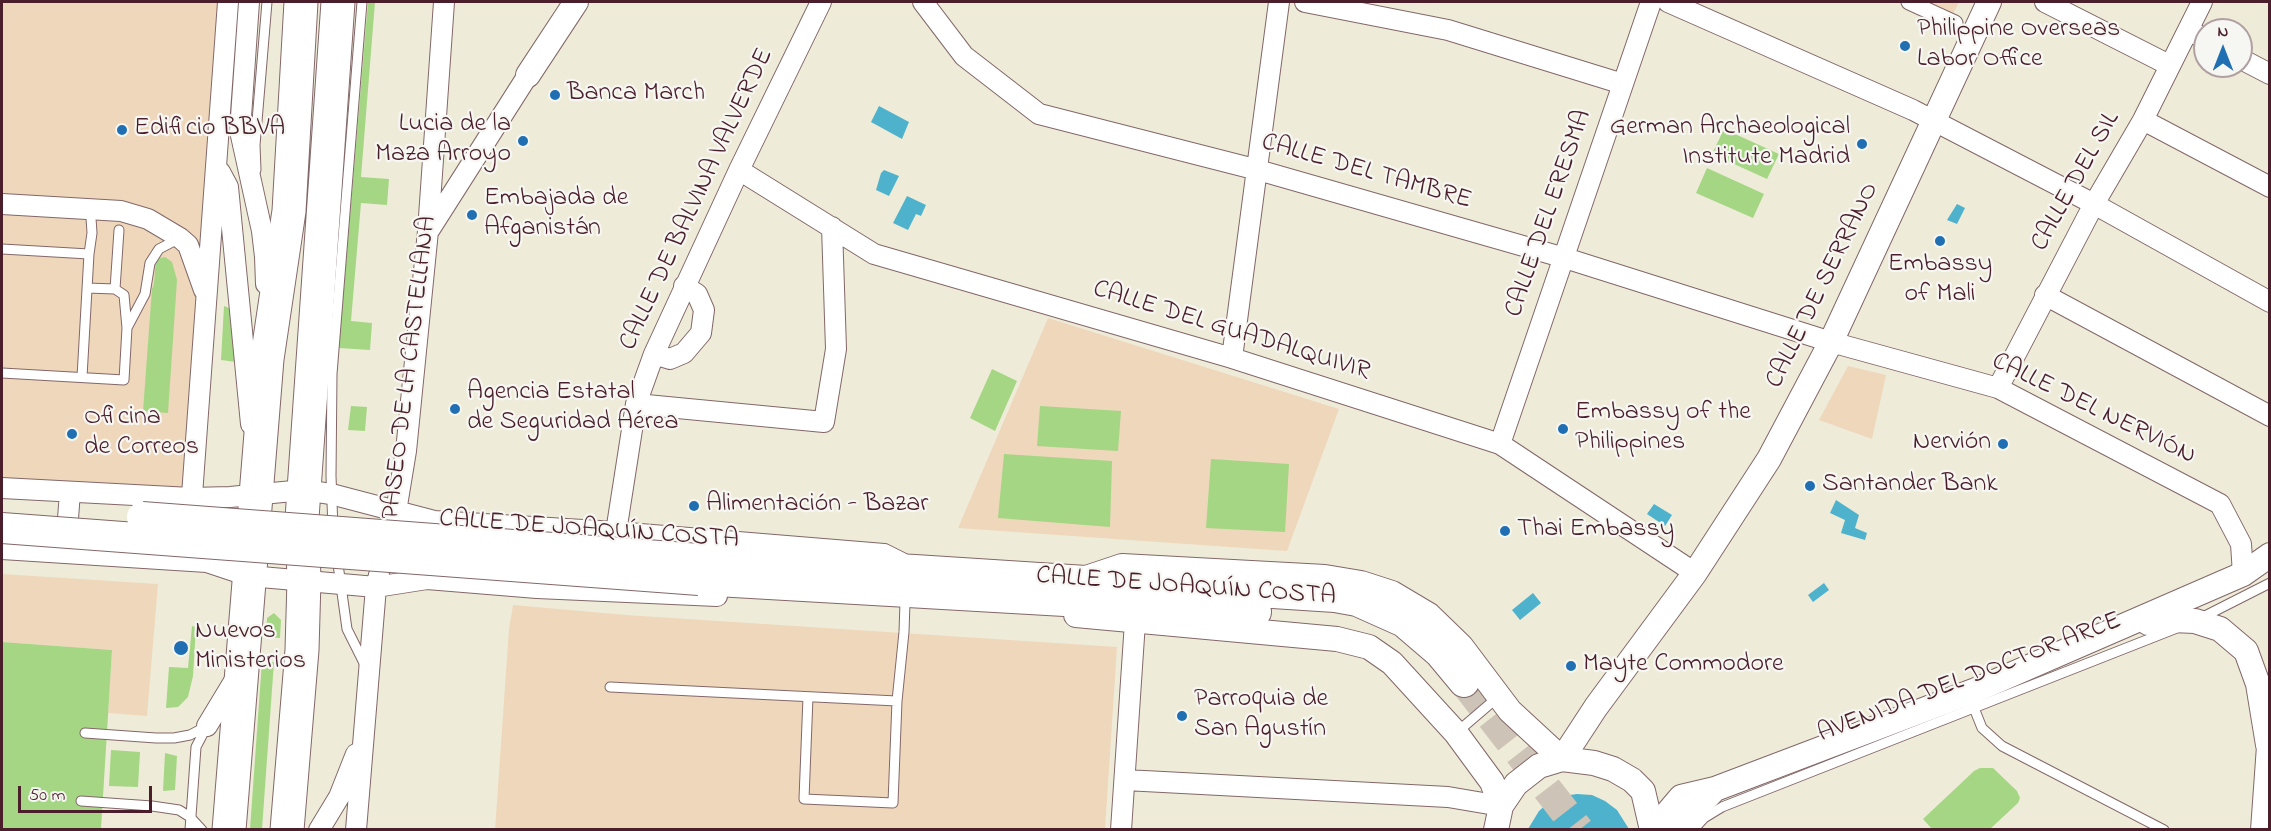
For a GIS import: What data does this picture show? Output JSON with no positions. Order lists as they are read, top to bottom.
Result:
{
  "streets": {
    "main road": ["CALLE DE JOAQUÍN COSTA"],
    "street": [
      "CALLE DEL TAMBRE",
      "CALLE DEL SIL",
      "CALLE DE BALVINA VALVERDE",
      "CALLE DEL ERESMA",
      "CALLE DE SERRANO",
      "CALLE DEL GUADALQUIVIR",
      "PASEO DE LA CASTELLANA",
      "CALLE DEL NERVIÓN",
      "AVENIDA DEL DOCTOR ARCE"
    ]
  },
  "crossings": [
    ["CALLE DEL TAMBRE", "CALLE DEL ERESMA"],
    ["CALLE DEL TAMBRE", "CALLE DE SERRANO"],
    ["CALLE DEL TAMBRE", "CALLE DEL NERVIÓN"],
    ["CALLE DEL SIL", "CALLE DEL NERVIÓN"],
    ["CALLE DE BALVINA VALVERDE", "CALLE DEL GUADALQUIVIR"],
    ["CALLE DE BALVINA VALVERDE", "CALLE DE JOAQUÍN COSTA"],
    ["CALLE DEL ERESMA", "CALLE DEL GUADALQUIVIR"],
    ["CALLE DE SERRANO", "CALLE DEL GUADALQUIVIR"],
    ["CALLE DE SERRANO", "CALLE DEL NERVIÓN"],
    ["PASEO DE LA CASTELLANA", "CALLE DE JOAQUÍN COSTA"],
    ["CALLE DEL NERVIÓN", "AVENIDA DEL DOCTOR ARCE"]
  ],
  "places": [
    "Philippine Overseas Labor Office",
    "Banca March",
    "Edificio BBVA",
    "Lucia de la Maza Arroyo",
    "German Archaeological Institute Madrid",
    "Embajada de Afganistán",
    "Embassy of Mali",
    "Agencia Estatal de Seguridad Aérea",
    "Embassy of the Philippines",
    "Oficina de Correos",
    "Nervión",
    "Santander Bank",
    "Alimentación - Bazar",
    "Thai Embassy",
    "Nuevos Ministerios",
    "Mayte Commodore",
    "Parroquia de San Agustín"
  ],
  "scale_bar": "50 m",
  "north": "top"
}
